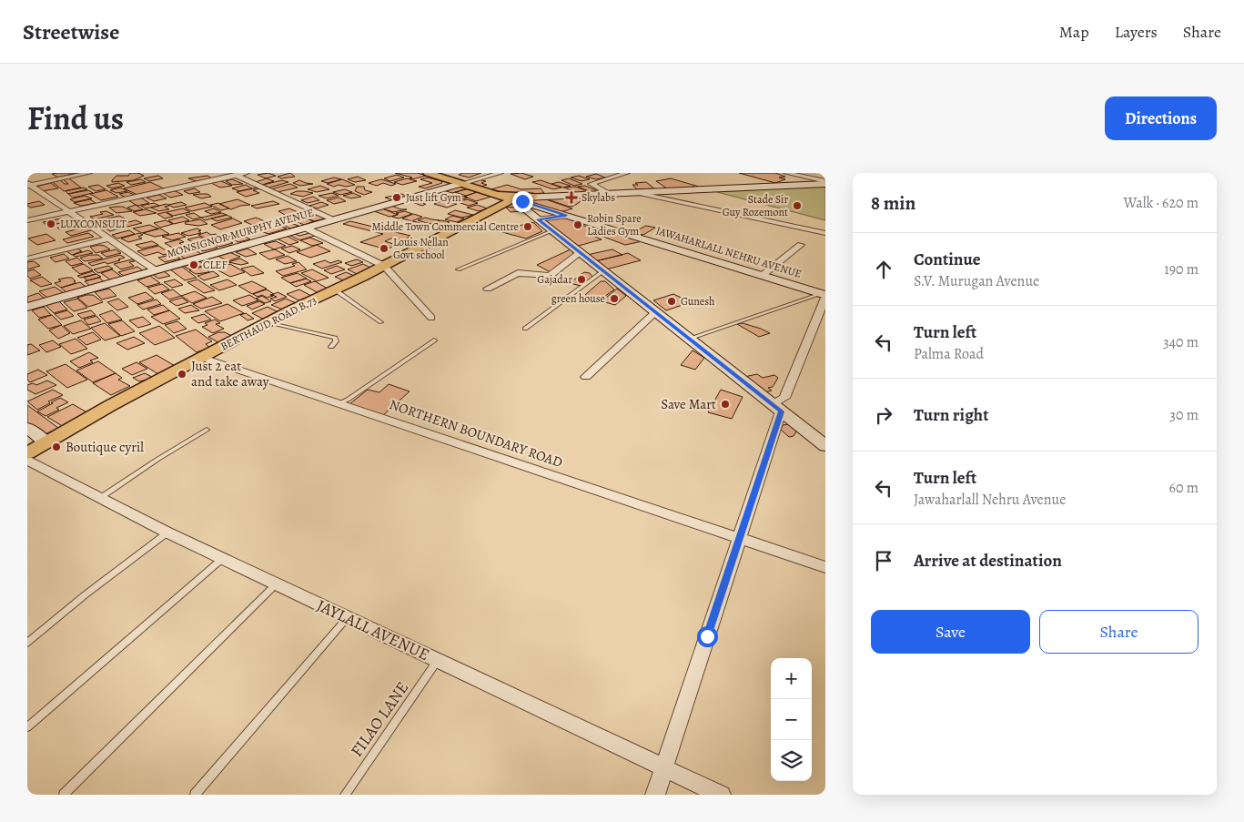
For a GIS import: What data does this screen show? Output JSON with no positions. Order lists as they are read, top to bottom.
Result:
{
  "streets": {
    "main road": ["MONSIGNOR MURPHY AVENUE", "JAWAHARLALL NEHRU AVENUE", "BERTHAUD ROAD B.73"],
    "street": ["NORTHERN BOUNDARY ROAD", "JAYLALL AVENUE"],
    "lane": ["FILAO LANE"]
  },
  "crossings": [
    ["JAWAHARLALL NEHRU AVENUE", "BERTHAUD ROAD B.73"],
    ["BERTHAUD ROAD B.73", "NORTHERN BOUNDARY ROAD"],
    ["JAYLALL AVENUE", "FILAO LANE"]
  ],
  "places": {
    "other": [
      "Just lift Gym",
      "Stade Sir Guy Rozemont",
      "LUXCONSULT",
      "Robin Spare Ladies Gym",
      "Middle Town Commercial Centre",
      "Louis Nellan Govt school",
      "CLEF",
      "Gajadar",
      "green house",
      "Gunesh",
      "Just 2 eat and take away",
      "Save Mart",
      "Boutique cyril"
    ],
    "health": ["Skylabs"]
  },
  "page": {
    "header": "Streetwise",
    "nav": ["Map", "Layers", "Share"],
    "title": "Find us",
    "buttons": [
      "Directions",
      ["Save", "Share"]
    ],
    "heading": ["8 min", "Walk · 620 m"],
    "list": [
      ["Continue", "S.V. Murugan Avenue", "190 m"],
      ["Turn left", "Palma Road", "340 m"],
      ["Turn right", "30 m"],
      ["Turn left", "Jawaharlall Nehru Avenue", "60 m"],
      "Arrive at destination"
    ],
    "map_buttons": ["+", "−"]
  }
}
